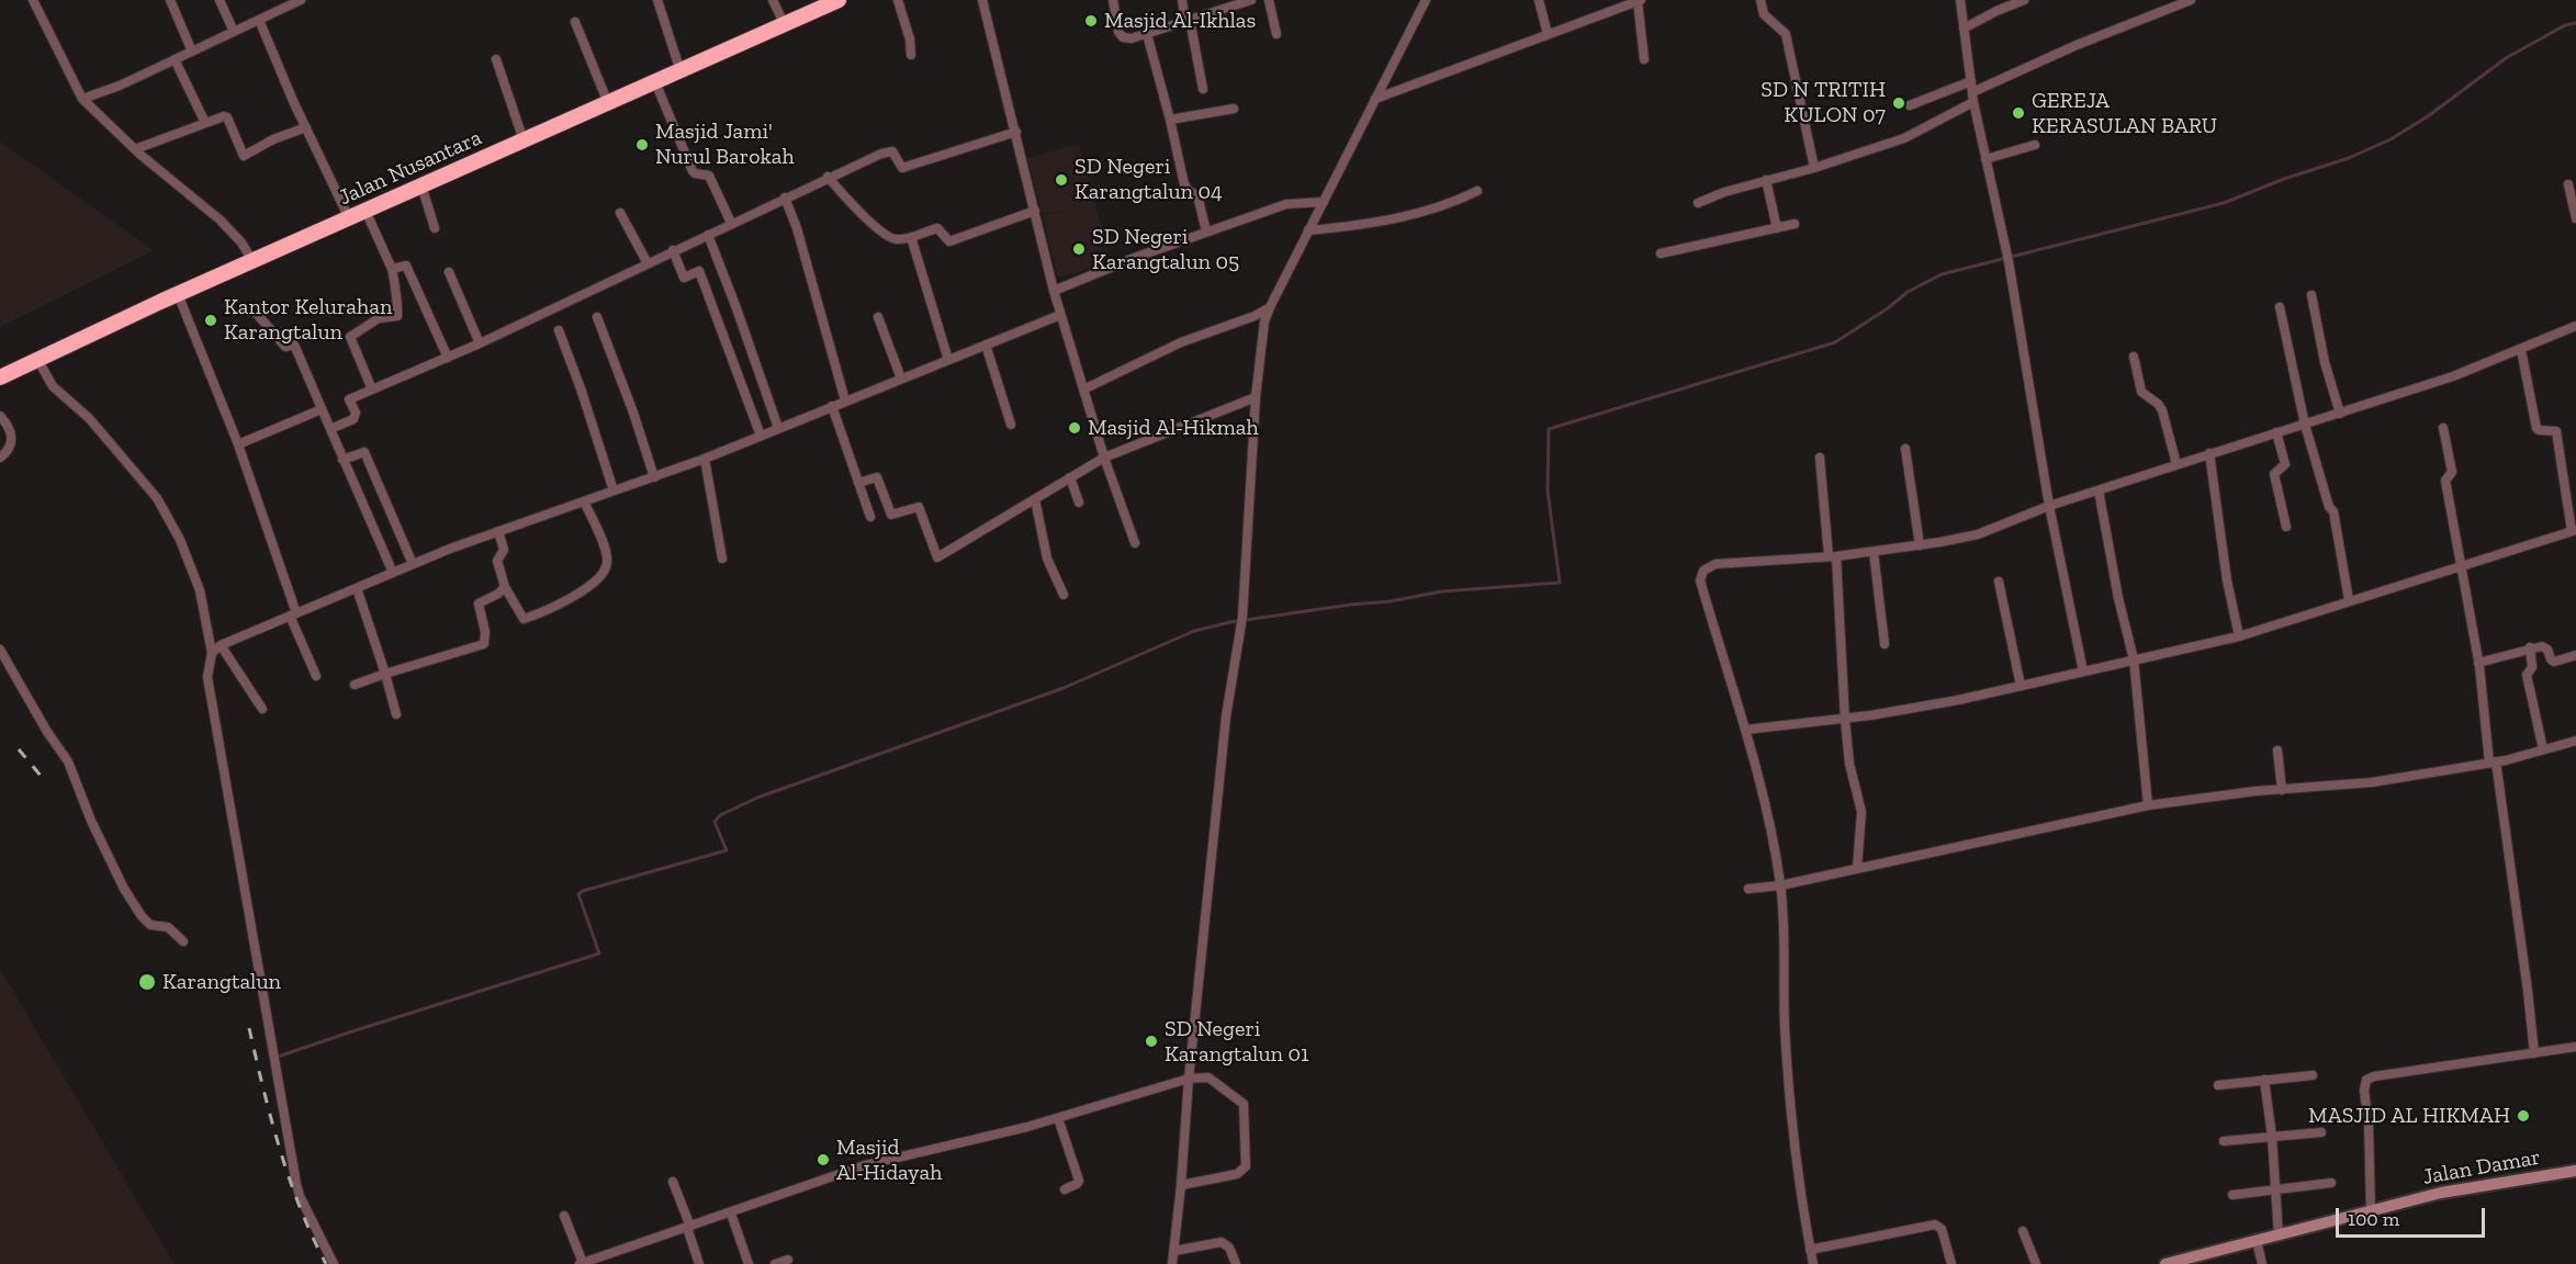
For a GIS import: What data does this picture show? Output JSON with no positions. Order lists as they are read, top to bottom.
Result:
{
  "streets": {
    "highway": ["Jalan Nusantara"],
    "street": ["Jalan Damar"]
  },
  "places": [
    "Masjid Al-Ikhlas",
    "SD N TRITIH KULON 07",
    "GEREJA KERASULAN BARU",
    "Masjid Jami' Nurul Barokah",
    "SD Negeri Karangtalun 04",
    "SD Negeri Karangtalun 05",
    "Kantor Kelurahan Karangtalun",
    "Masjid Al-Hikmah",
    "Karangtalun",
    "SD Negeri Karangtalun 01",
    "MASJID AL HIKMAH",
    "Masjid Al-Hidayah"
  ],
  "scale_bar": "100 m"
}
